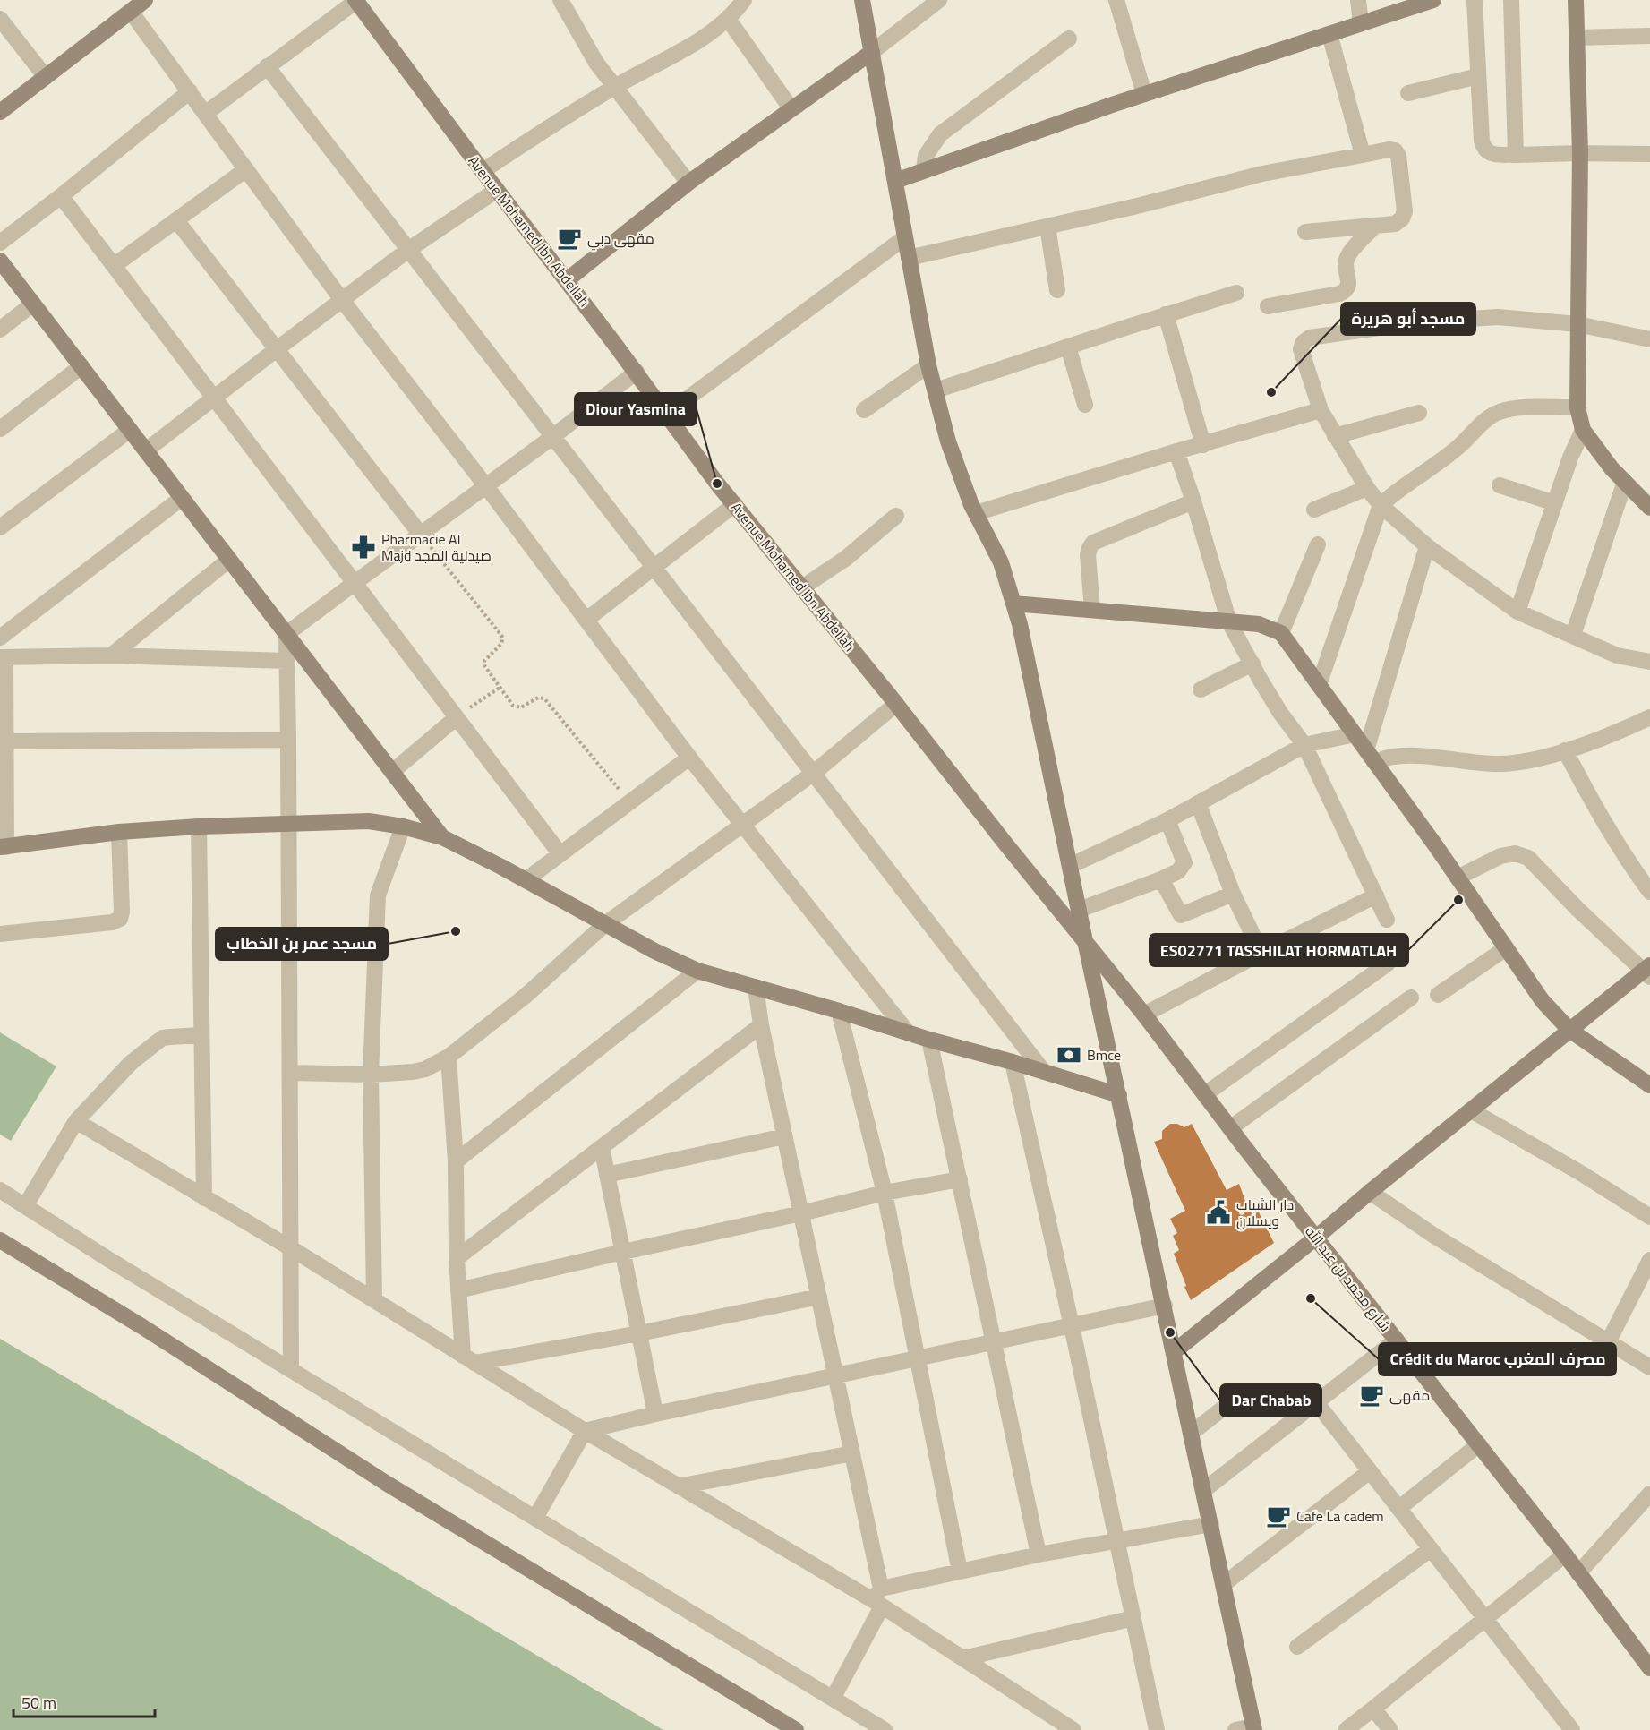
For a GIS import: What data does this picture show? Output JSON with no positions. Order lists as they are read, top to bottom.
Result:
{
  "streets": {
    "street": ["Avenue Mohamed Ibn Abdellah", "شارع محمد بن عبد الله"]
  },
  "crossings": [
    ["Avenue Mohamed Ibn Abdellah", "شارع محمد بن عبد الله"]
  ],
  "places": {
    "cafe": ["مقهى دبي", "مقهى", "Cafe La cadem"],
    "other": [
      "مسجد أبو هريرة",
      "Diour Yasmina",
      "ES02771 TASSHILAT HORMATLAH",
      "مسجد عمر بن الخطاب",
      "Crédit du Maroc مصرف المغرب",
      "Dar Chabab"
    ],
    "pharmacy": ["Pharmacie Al Majd صيدلية المجد"],
    "bank": ["Bmce"],
    "public building": ["دار الشباب ويسلان"]
  },
  "scale_bar": "50 m"
}
